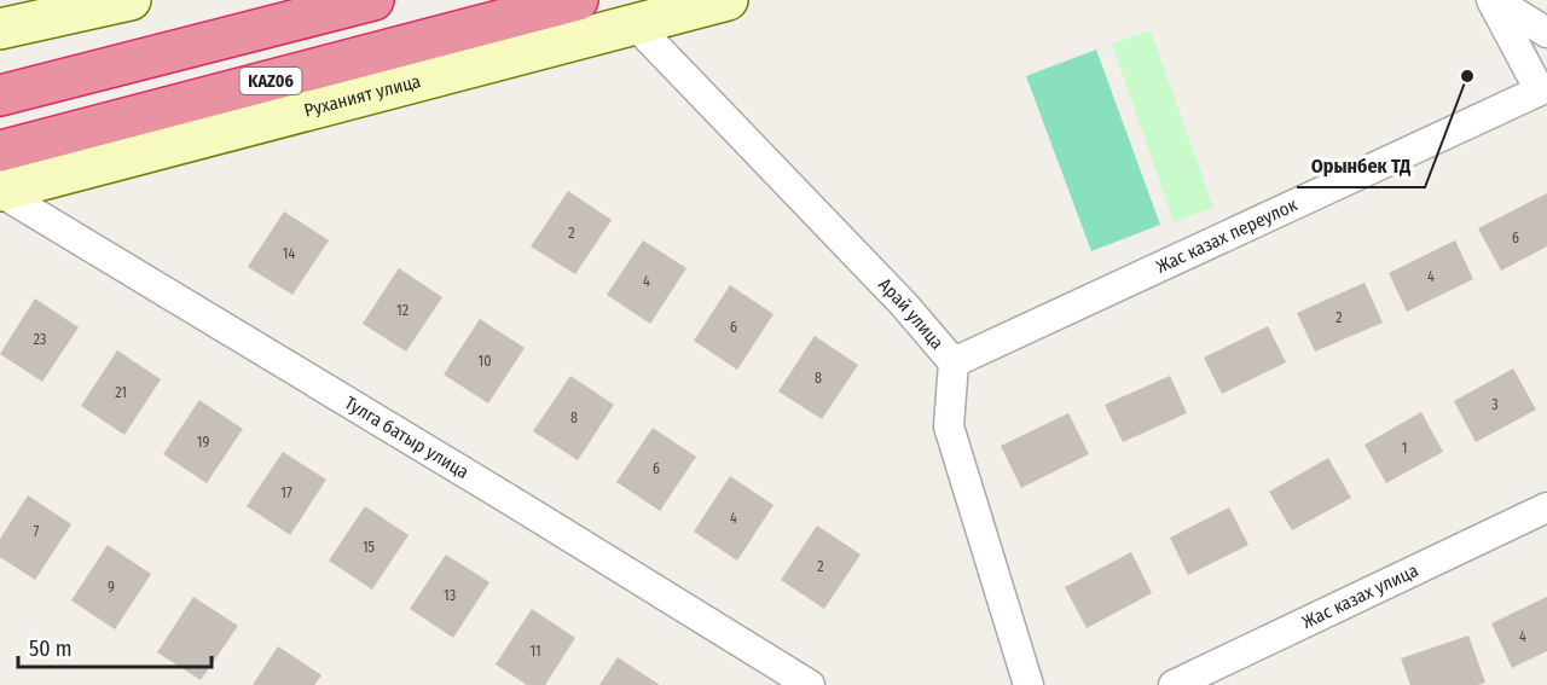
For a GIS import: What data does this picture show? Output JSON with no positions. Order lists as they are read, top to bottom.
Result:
{
  "streets": {
    "highway": ["KАZ06"],
    "main road": ["Руханият улица"],
    "street": [
      "Жас казах переулок",
      "Арай улица",
      "Тулга батыр улица",
      "Жас казах улица"
    ]
  },
  "crossings": [
    ["Руханият улица", "Арай улица"],
    ["Руханият улица", "Тулга батыр улица"],
    ["Жас казах переулок", "Арай улица"]
  ],
  "places": ["Орынбек ТД"],
  "house_numbers": [
    "2",
    "6",
    "14",
    "4",
    "4",
    "12",
    "2",
    "6",
    "23",
    "10",
    "8",
    "21",
    "3",
    "8",
    "19",
    "1",
    "6",
    "17",
    "4",
    "7",
    "15",
    "2",
    "9",
    "13",
    "4",
    "11"
  ],
  "scale_bar": "50 m"
}
